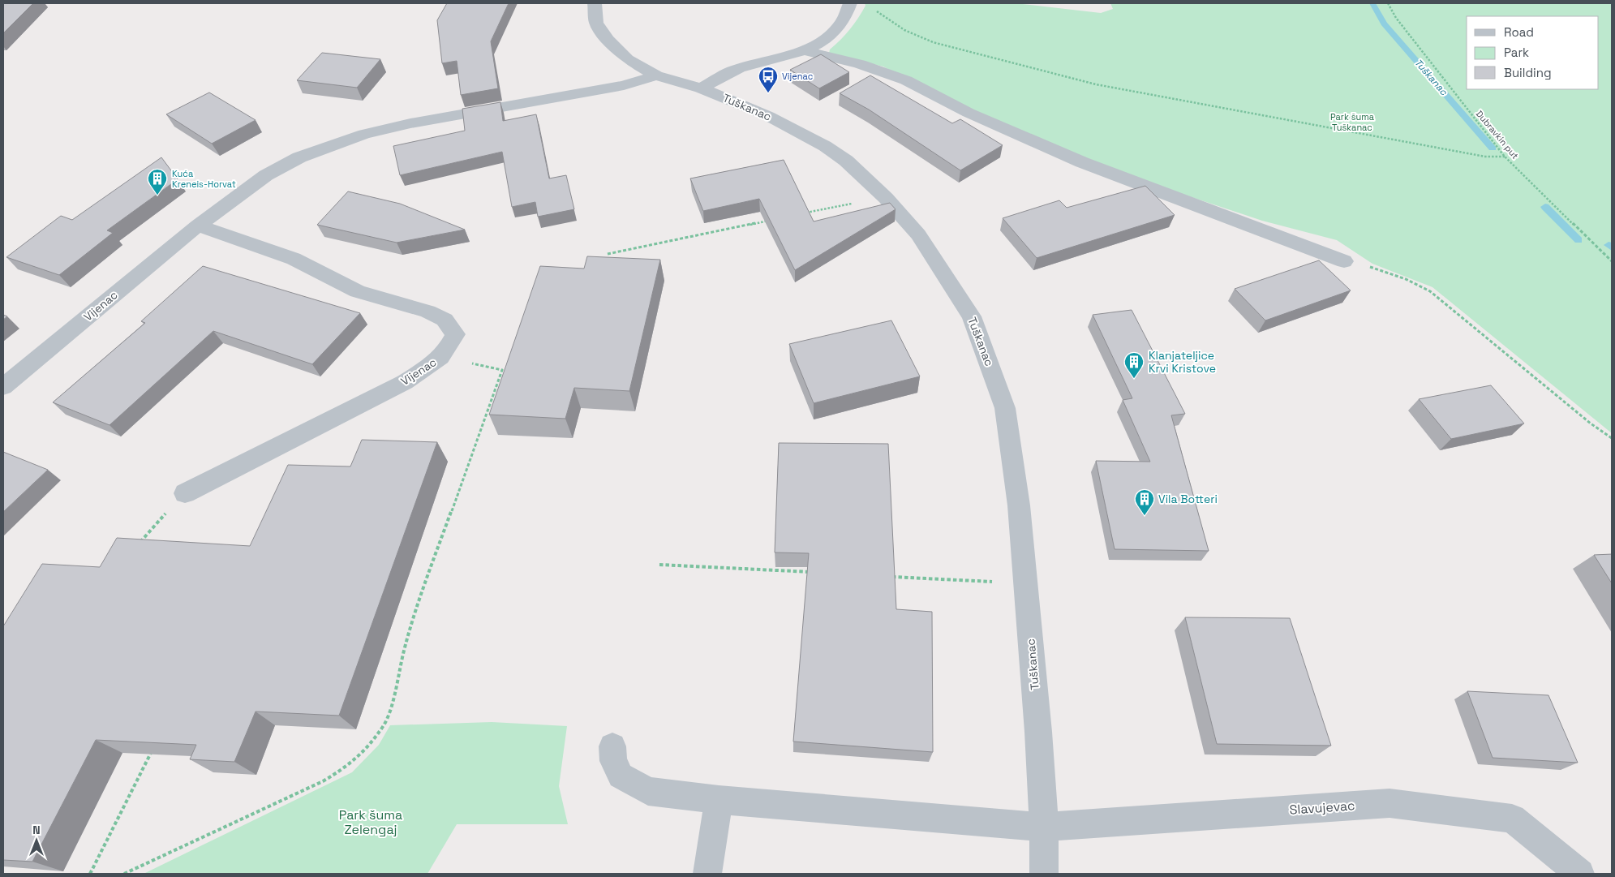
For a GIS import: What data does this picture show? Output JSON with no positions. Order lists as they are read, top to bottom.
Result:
{
  "streets": {
    "street": ["Tuškanac", "Vijenac", "Slavujevac"],
    "path": ["Dubravkin put"]
  },
  "crossings": [
    ["Tuškanac", "Vijenac"],
    ["Tuškanac", "Slavujevac"]
  ],
  "water": ["Tuškanac"],
  "parks": ["Park šuma Tuškanac", "Park šuma Zelengaj"],
  "places": {
    "bus stop": ["Vijenac"],
    "building": ["Kuća Kreneis-Horvat", "Klanjateljice Krvi Kristove", "Vila Botteri"]
  },
  "legend": ["Road", "Park", "Building"],
  "north": "top"
}
